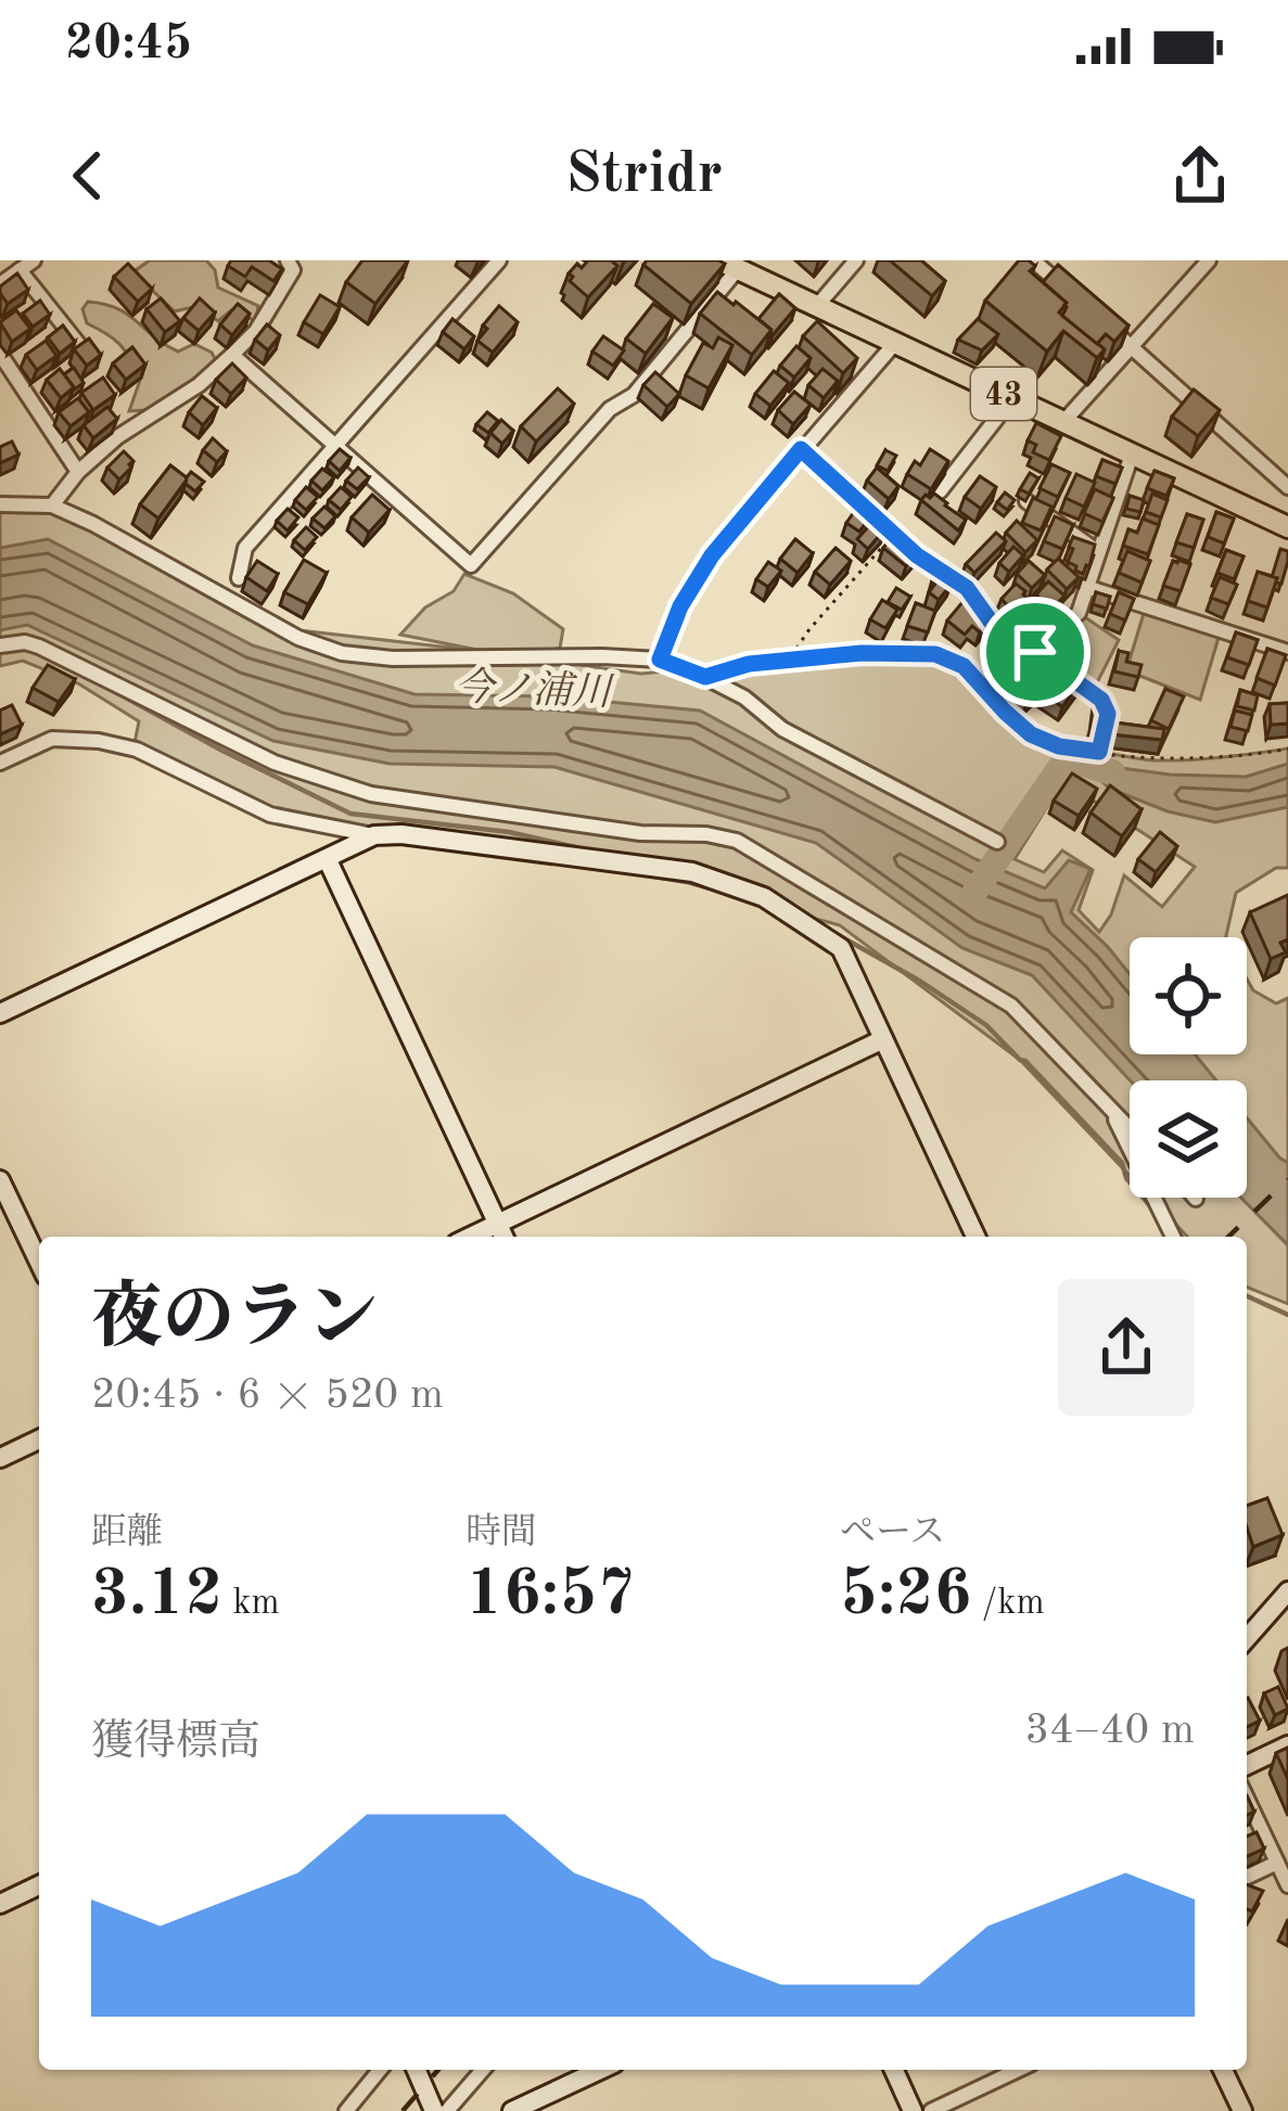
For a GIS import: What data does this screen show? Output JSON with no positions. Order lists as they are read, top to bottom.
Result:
{
  "streets": {
    "main road": ["43"]
  },
  "water": ["今ノ浦川"],
  "page": {
    "status": "20:45",
    "header": "Stridr",
    "heading": ["夜のラン", "20:45 · 6 × 520 m"],
    "stats": [
      ["距離", "3.12 km"],
      ["時間", "16:57"],
      ["ペース", "5:26 /km"]
    ],
    "chart": ["獲得標高", "34–40 m"]
  }
}
